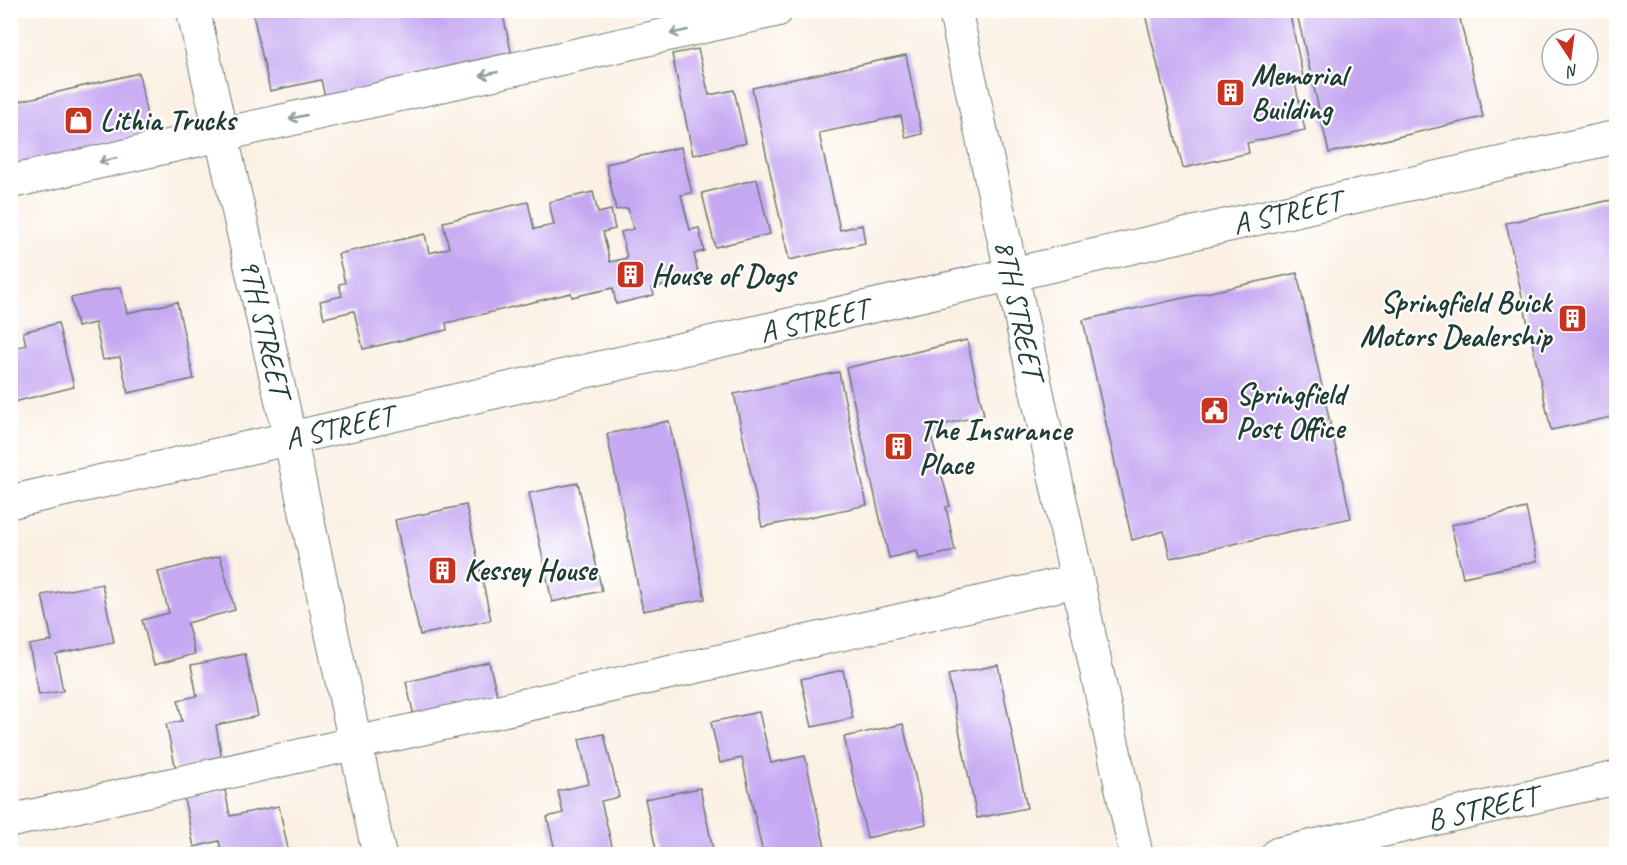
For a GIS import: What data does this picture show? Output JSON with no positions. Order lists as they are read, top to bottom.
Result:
{
  "streets": {
    "street": [
      "A STREET",
      "8TH STREET",
      "9TH STREET",
      "B STREET"
    ]
  },
  "crossings": [
    ["A STREET", "8TH STREET"],
    ["A STREET", "9TH STREET"]
  ],
  "places": {
    "building": [
      "Memorial Building",
      "House of Dogs",
      "Springfield Buick Motors Dealership",
      "The Insurance Place",
      "Kessey House"
    ],
    "shop": ["Lithia Trucks"],
    "public building": ["Springfield Post Office"]
  },
  "north": "bottom"
}
